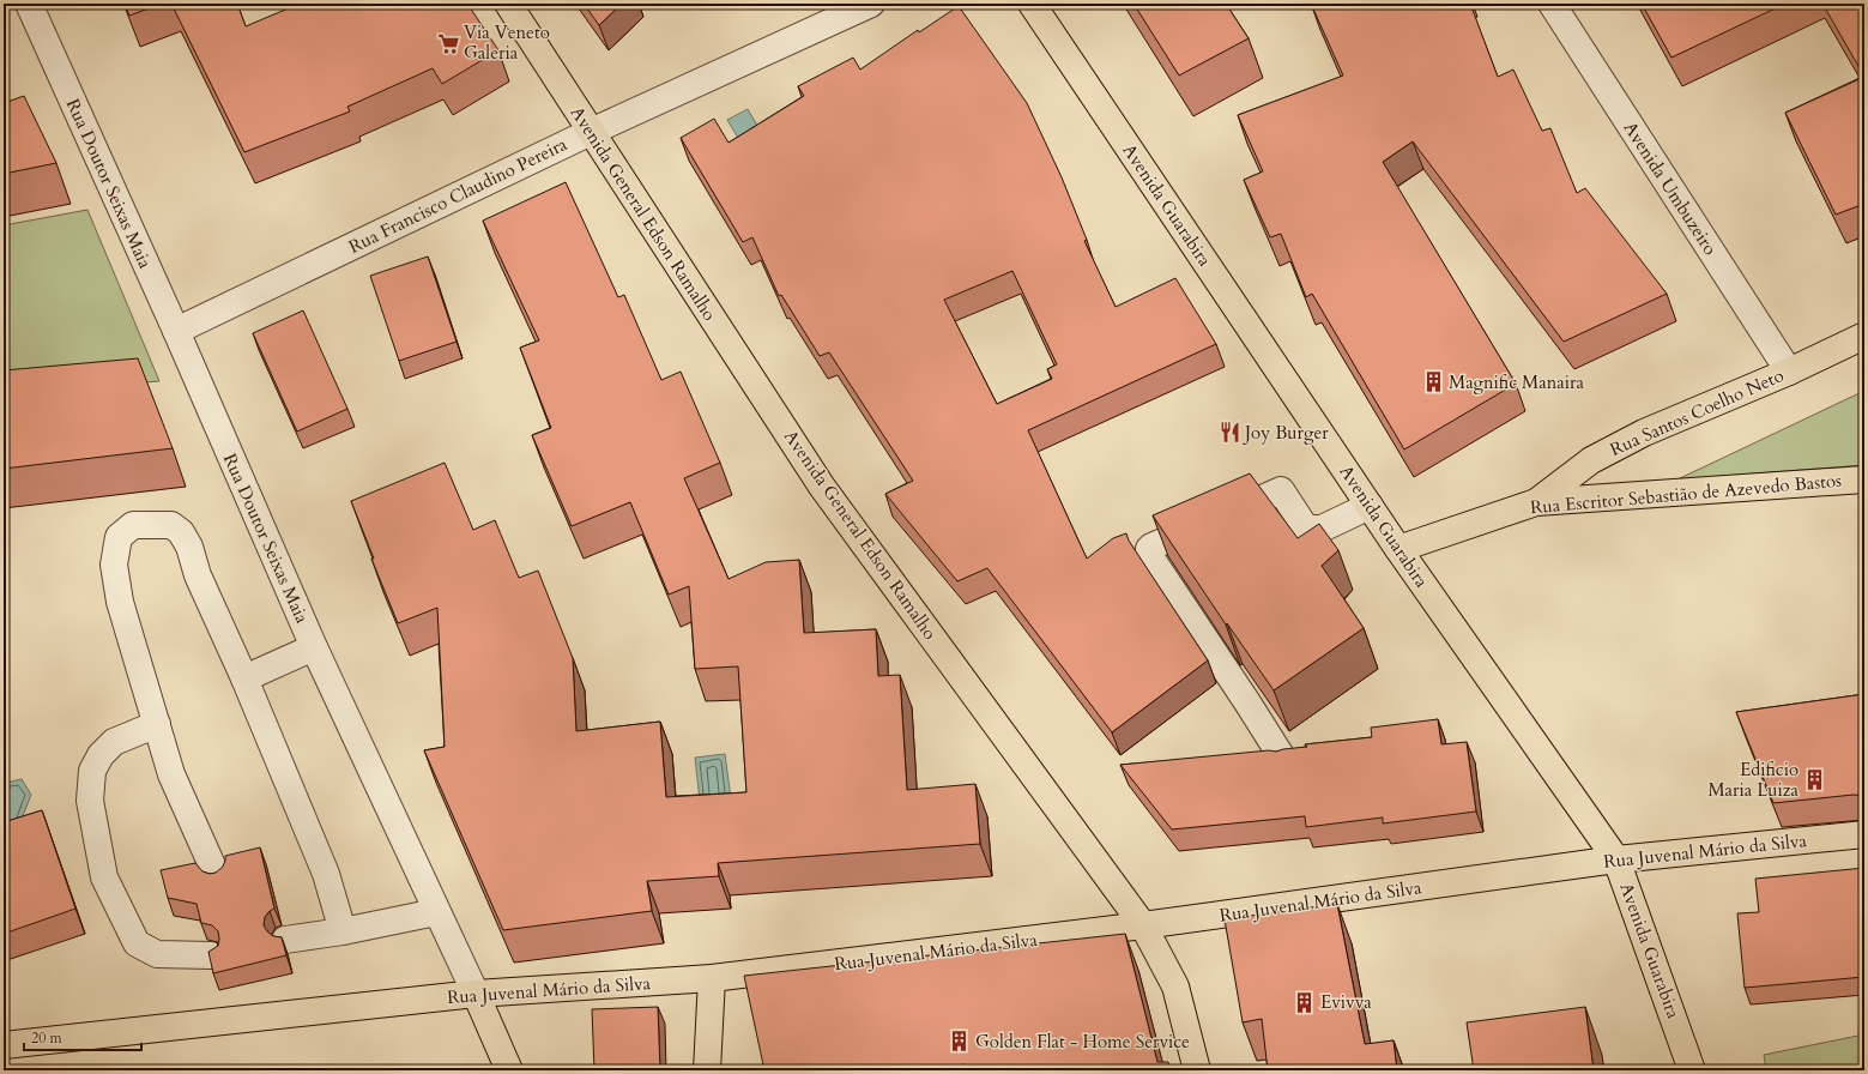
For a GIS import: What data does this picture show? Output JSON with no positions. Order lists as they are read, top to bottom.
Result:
{
  "streets": {
    "main road": [
      "Rua Doutor Seixas Maia",
      "Avenida Guarabira",
      "Avenida General Edson Ramalho",
      "Rua Santos Coelho Neto",
      "Rua Escritor Sebastião de Azevedo Bastos",
      "Rua Juvenal Mário da Silva"
    ],
    "street": ["Avenida Umbuzeiro", "Rua Francisco Claudino Pereira"]
  },
  "crossings": [
    ["Rua Doutor Seixas Maia", "Rua Francisco Claudino Pereira"],
    ["Rua Doutor Seixas Maia", "Rua Juvenal Mário da Silva"],
    ["Avenida Umbuzeiro", "Rua Santos Coelho Neto"],
    ["Rua Francisco Claudino Pereira", "Avenida General Edson Ramalho"],
    ["Avenida Guarabira", "Rua Escritor Sebastião de Azevedo Bastos"],
    ["Avenida Guarabira", "Rua Juvenal Mário da Silva"],
    ["Avenida General Edson Ramalho", "Rua Juvenal Mário da Silva"],
    ["Rua Santos Coelho Neto", "Rua Escritor Sebastião de Azevedo Bastos"]
  ],
  "places": {
    "supermarket": ["Via Veneto Galeria"],
    "building": [
      "Magnific Manaira",
      "Edificio Maria Luiza",
      "Evivva",
      "Golden Flat - Home Service"
    ],
    "restaurant": ["Joy Burger"]
  },
  "scale_bar": "20 m"
}
